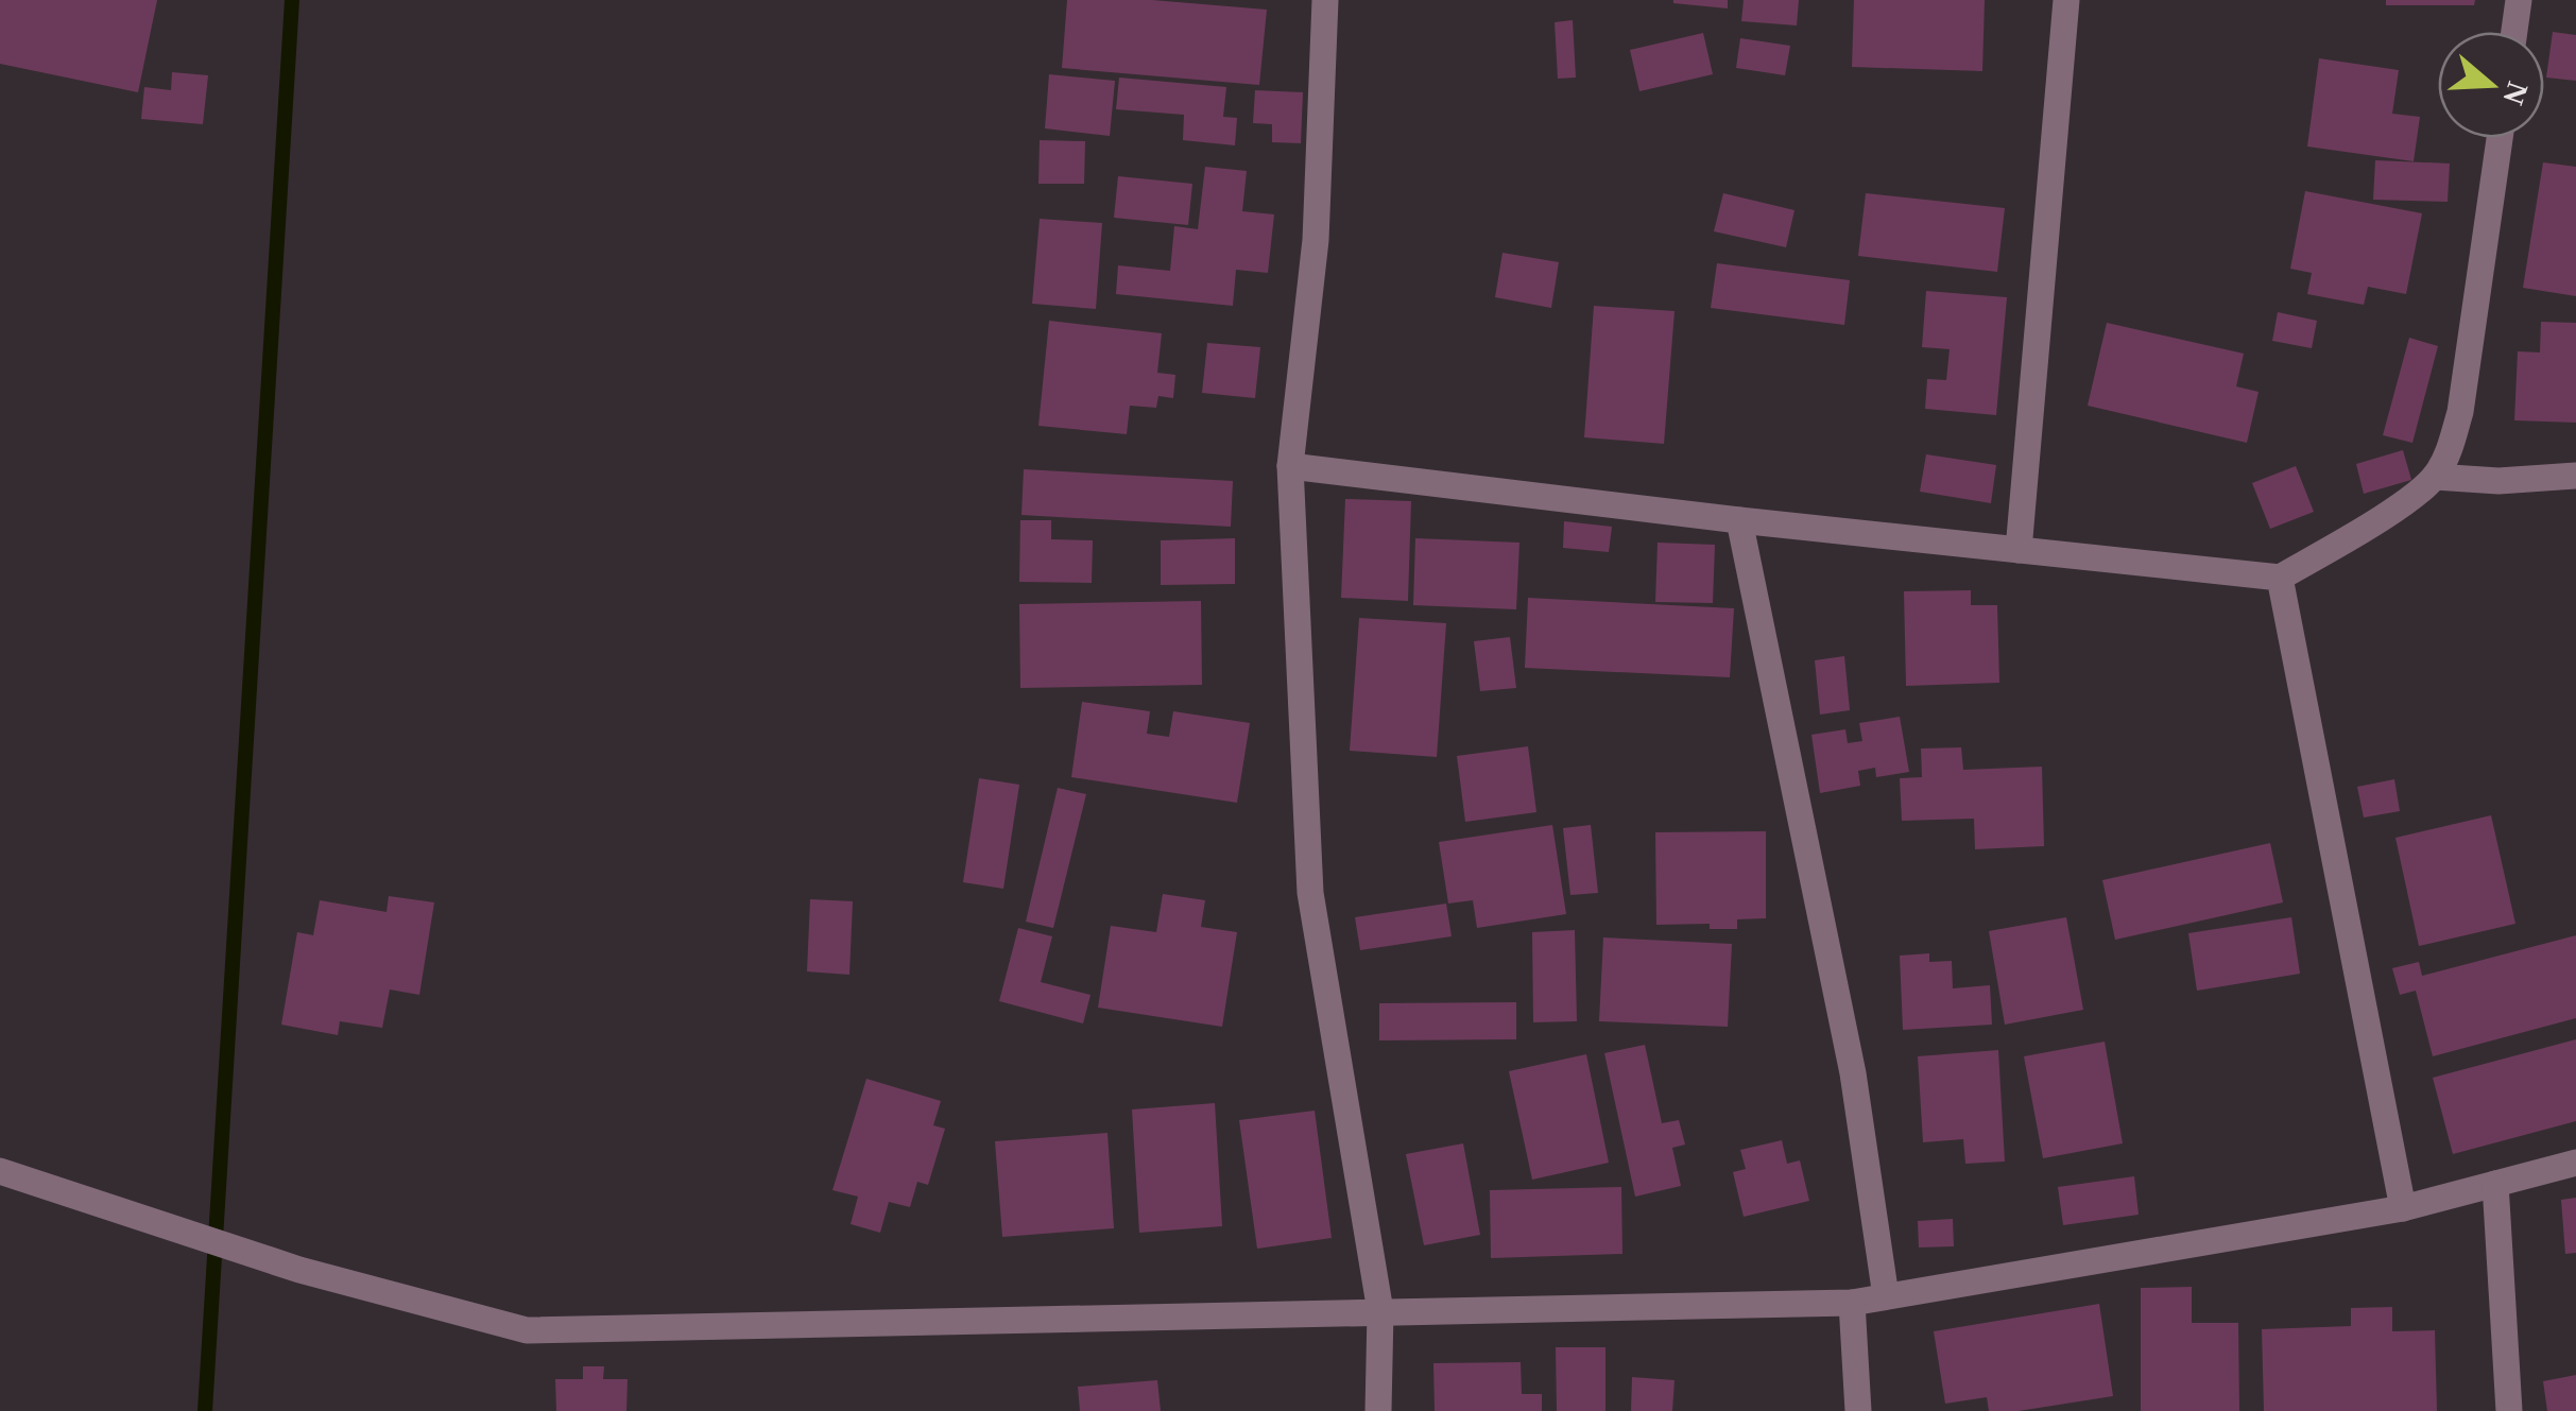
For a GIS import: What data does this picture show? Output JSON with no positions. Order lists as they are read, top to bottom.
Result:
{
  "north": "right"
}
